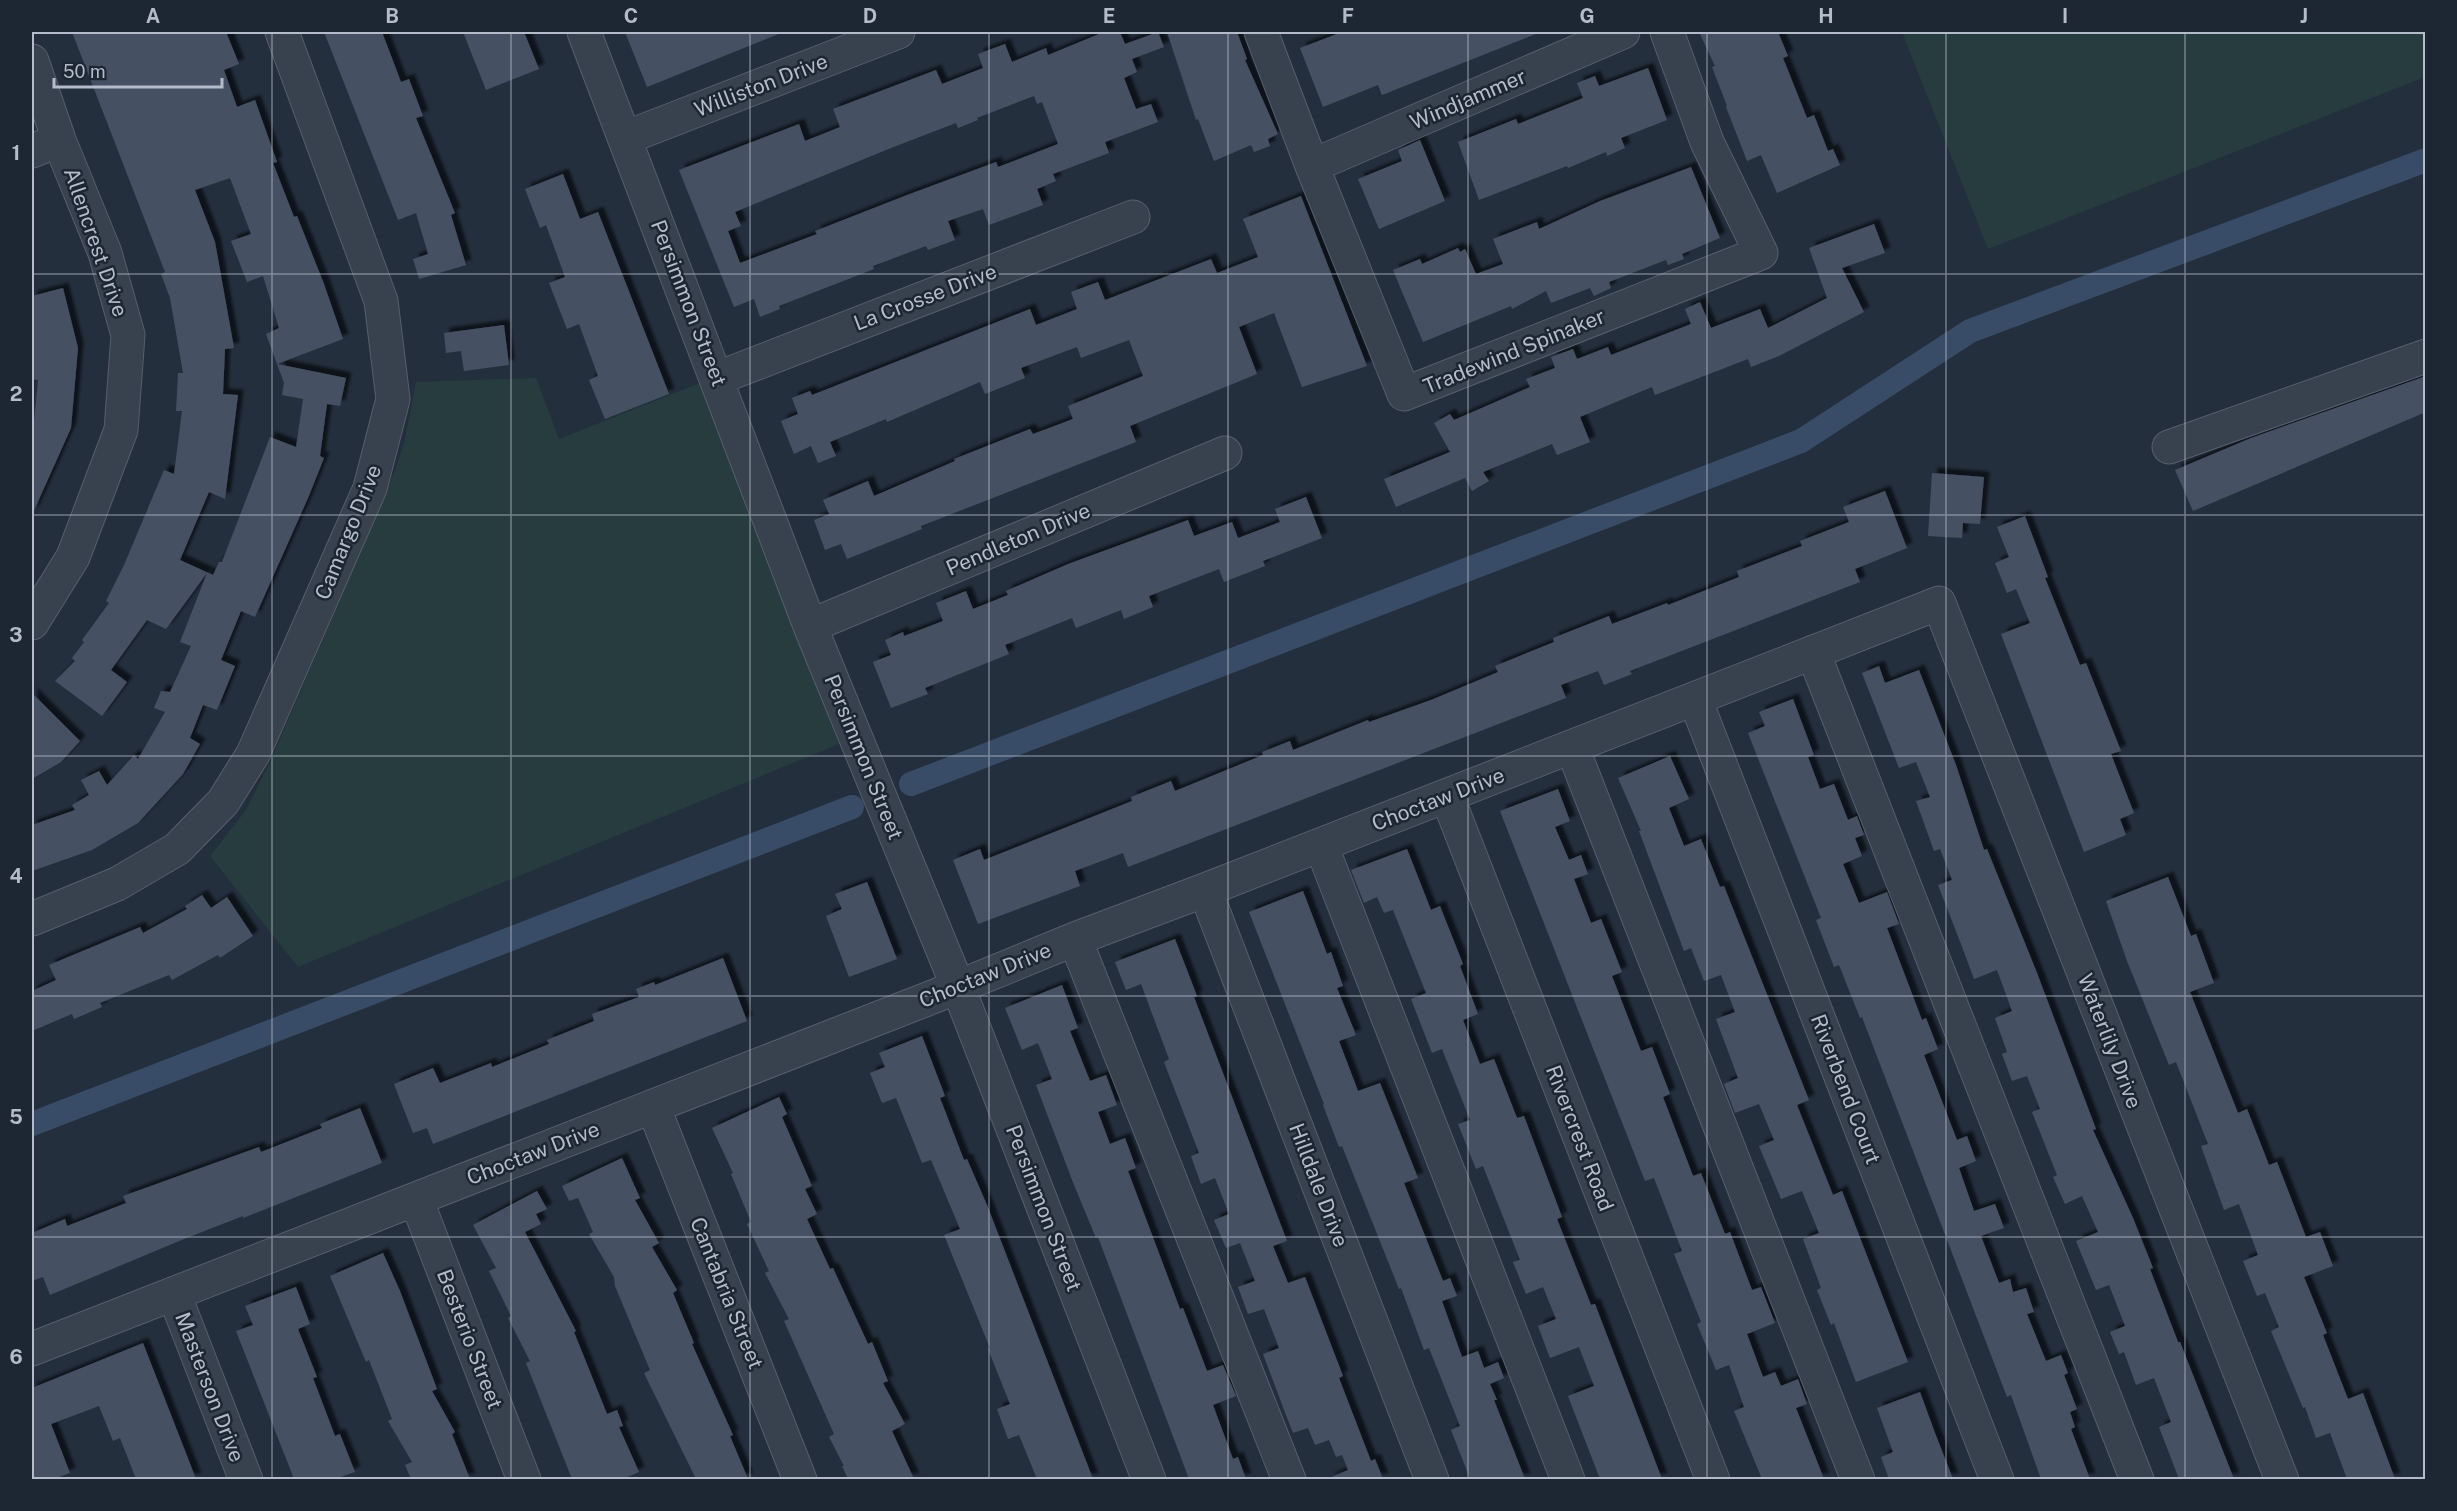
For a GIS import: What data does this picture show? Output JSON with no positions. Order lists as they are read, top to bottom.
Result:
{
  "streets": {
    "street": [
      "Williston Drive",
      "Windjammer",
      "Allencrest Drive",
      "La Crosse Drive",
      "Persimmon Street",
      "Tradewind Spinaker",
      "Camargo Drive",
      "Pendleton Drive",
      "Choctaw Drive",
      "Waterlily Drive",
      "Riverbend Court",
      "Rivercrest Road",
      "Hilldale Drive",
      "Cantabria Street",
      "Besterio Street",
      "Masterson Drive"
    ]
  },
  "crossings": [
    ["Williston Drive", "Persimmon Street"],
    ["Windjammer", "Tradewind Spinaker"],
    ["La Crosse Drive", "Persimmon Street"],
    ["Persimmon Street", "Pendleton Drive"],
    ["Persimmon Street", "Choctaw Drive"],
    ["Choctaw Drive", "Waterlily Drive"],
    ["Choctaw Drive", "Riverbend Court"],
    ["Choctaw Drive", "Rivercrest Road"],
    ["Choctaw Drive", "Hilldale Drive"],
    ["Choctaw Drive", "Cantabria Street"],
    ["Choctaw Drive", "Besterio Street"],
    ["Choctaw Drive", "Masterson Drive"]
  ],
  "scale_bar": "50 m",
  "grid": {
    "columns": [
      "A",
      "B",
      "C",
      "D",
      "E",
      "F",
      "G",
      "H",
      "I",
      "J"
    ],
    "rows": [
      "1",
      "2",
      "3",
      "4",
      "5",
      "6"
    ]
  }
}
